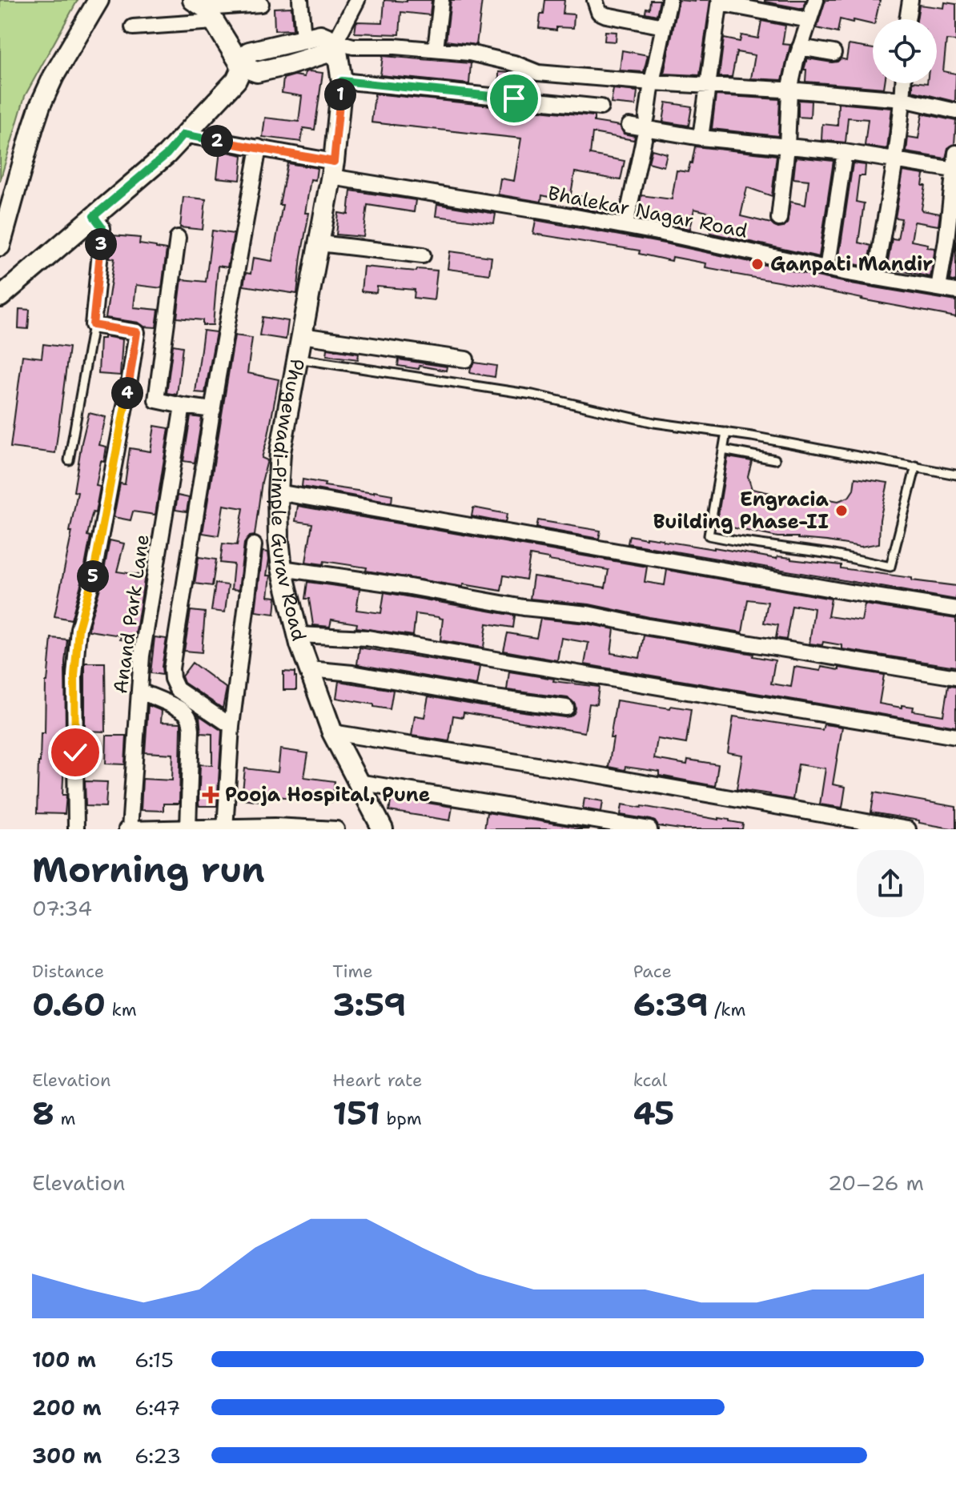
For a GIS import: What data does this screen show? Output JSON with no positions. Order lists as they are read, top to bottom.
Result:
{
  "streets": {
    "street": ["Bhalekar Nagar Road", "Phugewadi-Pimple Gurav Road", "Anand Park Lane"]
  },
  "crossings": [
    ["Bhalekar Nagar Road", "Phugewadi-Pimple Gurav Road"]
  ],
  "places": {
    "other": ["Ganpati Mandir", "Engracia Building Phase-II"],
    "health": ["Pooja Hospital, Pune"]
  },
  "page": {
    "pins": [
      "1",
      "2",
      "3",
      "4",
      "5"
    ],
    "heading": ["Morning run", "07:34"],
    "stats": [
      ["Distance", "0.60 km"],
      ["Time", "3:59"],
      ["Pace", "6:39 /km"],
      ["Elevation", "8 m"],
      ["Heart rate", "151 bpm"],
      ["kcal", "45"]
    ],
    "chart": ["Elevation", "20–26 m"],
    "list": [
      {
        "name": "100 m",
        "note": "6:15"
      },
      {
        "name": "200 m",
        "note": "6:47"
      },
      {
        "name": "300 m",
        "note": "6:23"
      }
    ]
  }
}
